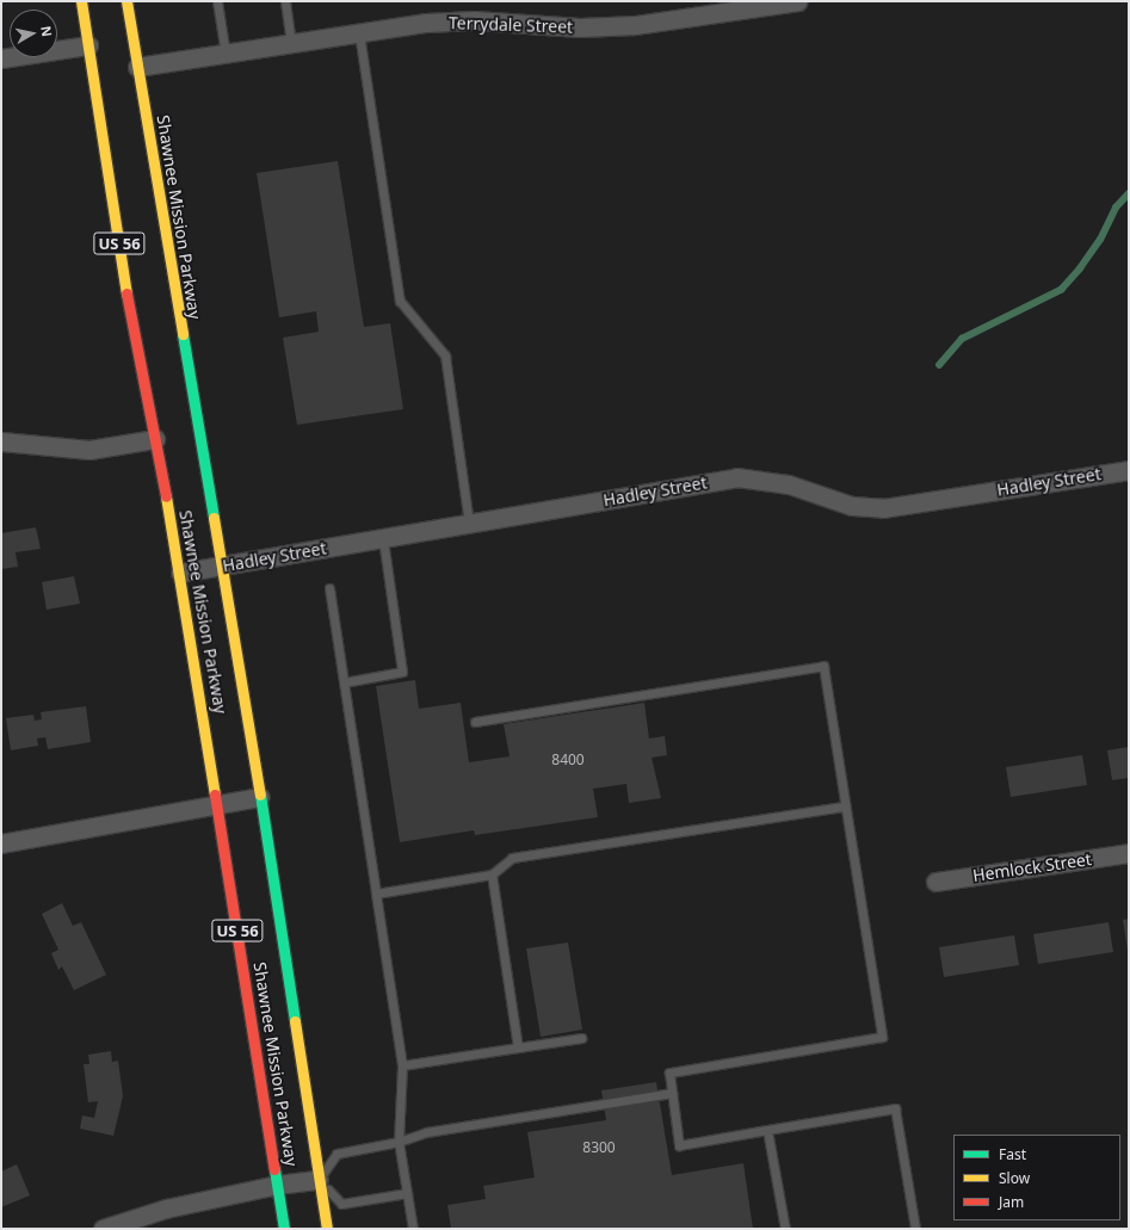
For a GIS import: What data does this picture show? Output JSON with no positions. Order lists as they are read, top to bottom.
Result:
{
  "streets": {
    "highway": ["Shawnee Mission Parkway", "US 56"],
    "street": ["Terrydale Street", "Hadley Street", "Hemlock Street"]
  },
  "crossings": [
    ["Terrydale Street", "Shawnee Mission Parkway"],
    ["Shawnee Mission Parkway", "Hadley Street"]
  ],
  "house_numbers": ["8400", "8300"],
  "legend": ["Fast", "Slow", "Jam"],
  "north": "right"
}
